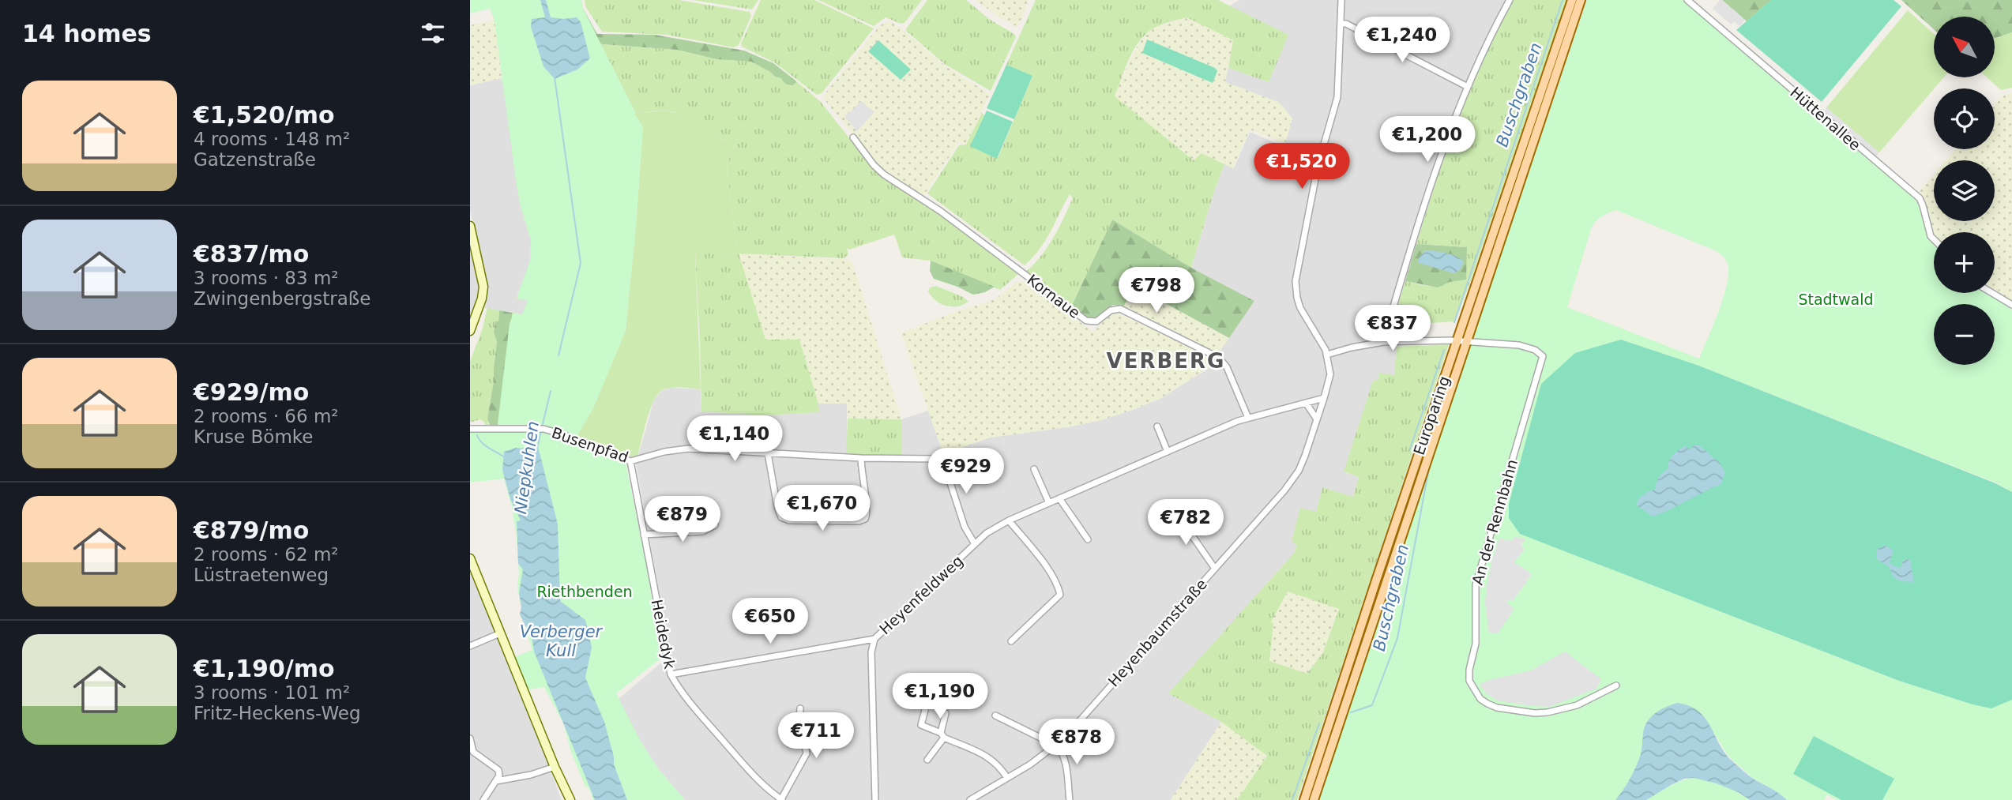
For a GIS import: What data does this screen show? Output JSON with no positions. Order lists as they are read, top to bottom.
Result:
{
  "streets": {
    "main road": ["Europaring"],
    "street": [
      "Hüttenallee",
      "Kornaue",
      "Busenpfad",
      "An der Rennbahn",
      "Heyenfeldweg",
      "Heyenbaumstraße",
      "Heidedyk"
    ]
  },
  "crossings": [
    ["Kornaue", "Heyenfeldweg"],
    ["Europaring", "An der Rennbahn"],
    ["Busenpfad", "Heyenfeldweg"],
    ["Busenpfad", "Heidedyk"],
    ["Heyenfeldweg", "Heyenbaumstraße"]
  ],
  "districts": ["VERBERG"],
  "water": ["Buschgraben", "Niepkuhlen", "Verberger Kull"],
  "parks": ["Stadtwald", "Riethbenden"],
  "north": "top left",
  "page": {
    "heading": "14 homes",
    "map_buttons": ["+", "−"],
    "price": [
      "€1,240",
      "€1,200",
      "€1,520",
      "€798",
      "€837",
      "€1,140",
      "€929",
      "€1,670",
      "€879",
      "€782",
      "€650",
      "€1,190",
      "€711",
      "€878"
    ],
    "list": [
      {
        "name": "€1,520/mo",
        "note": "4 rooms · 148 m² · Gatzenstraße"
      },
      {
        "name": "€837/mo",
        "note": "3 rooms · 83 m² · Zwingenbergstraße"
      },
      {
        "name": "€929/mo",
        "note": "2 rooms · 66 m² · Kruse Bömke"
      },
      {
        "name": "€879/mo",
        "note": "2 rooms · 62 m² · Lüstraetenweg"
      },
      {
        "name": "€1,190/mo",
        "note": "3 rooms · 101 m² · Fritz-Heckens-Weg"
      }
    ]
  }
}
